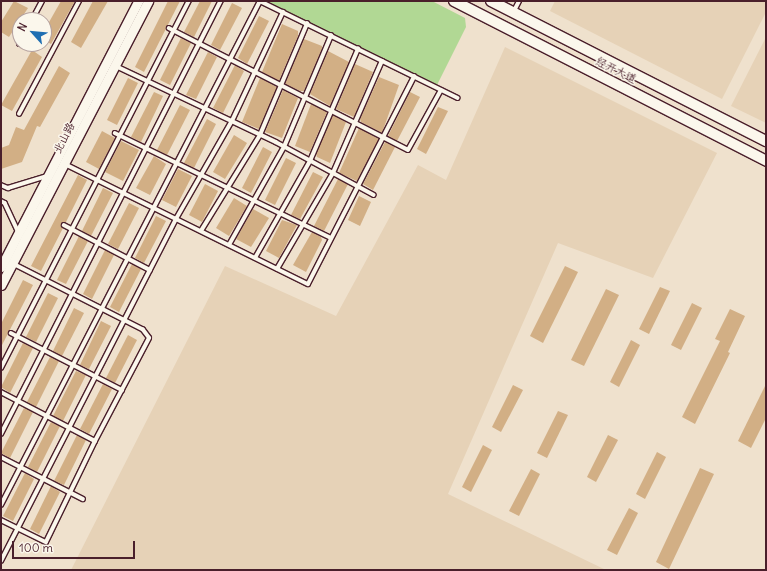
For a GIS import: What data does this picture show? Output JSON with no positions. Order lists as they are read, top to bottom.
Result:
{
  "streets": {
    "main road": ["经开大道"],
    "street": ["北山路"]
  },
  "scale_bar": "100 m",
  "north": "top left"
}
